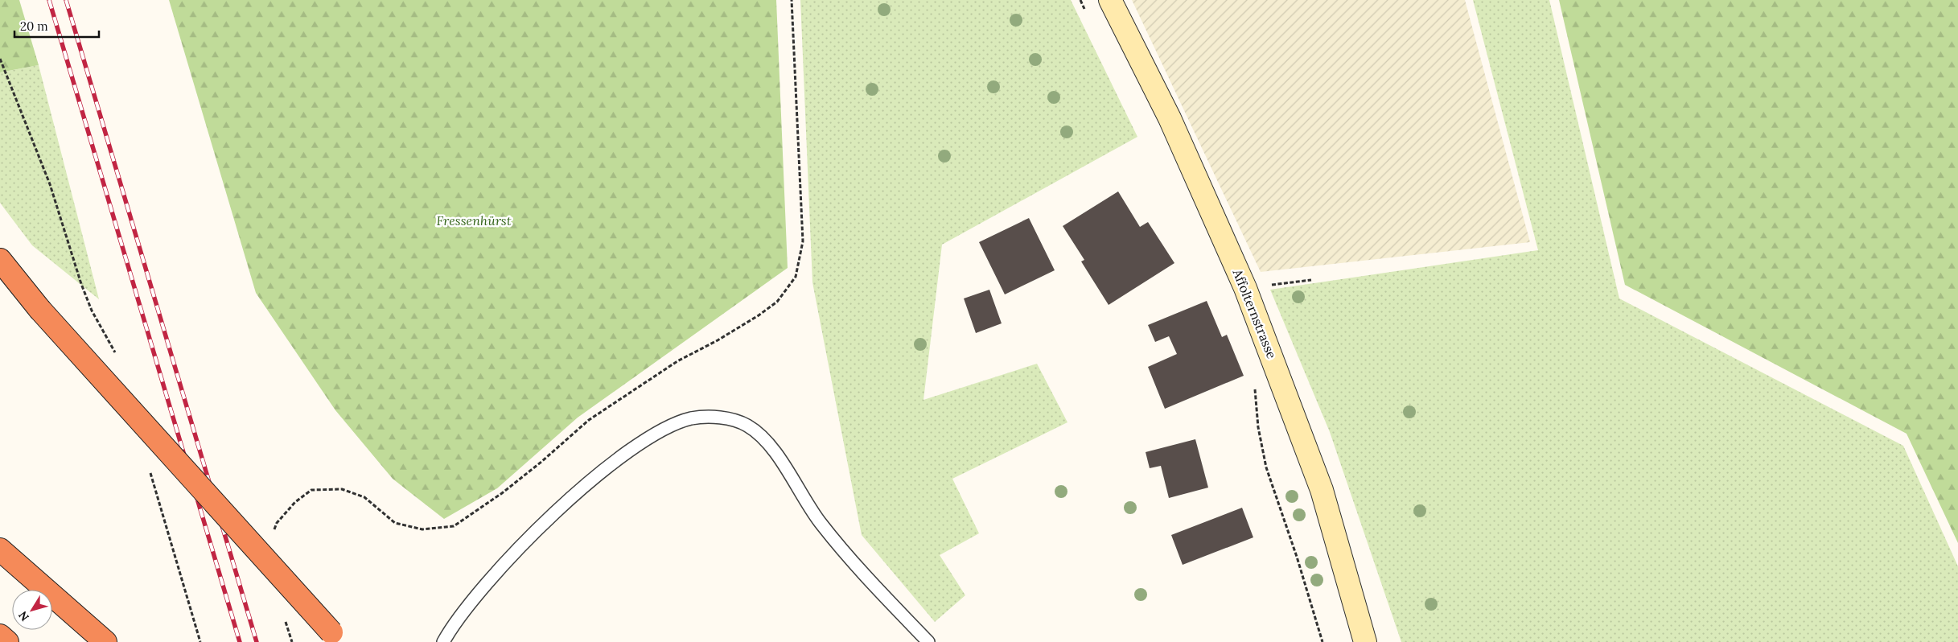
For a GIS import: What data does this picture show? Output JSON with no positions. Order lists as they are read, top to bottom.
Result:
{
  "streets": {
    "street": ["Affolternstrasse"]
  },
  "parks": ["Fressenhürst"],
  "scale_bar": "20 m",
  "north": "bottom left"
}
